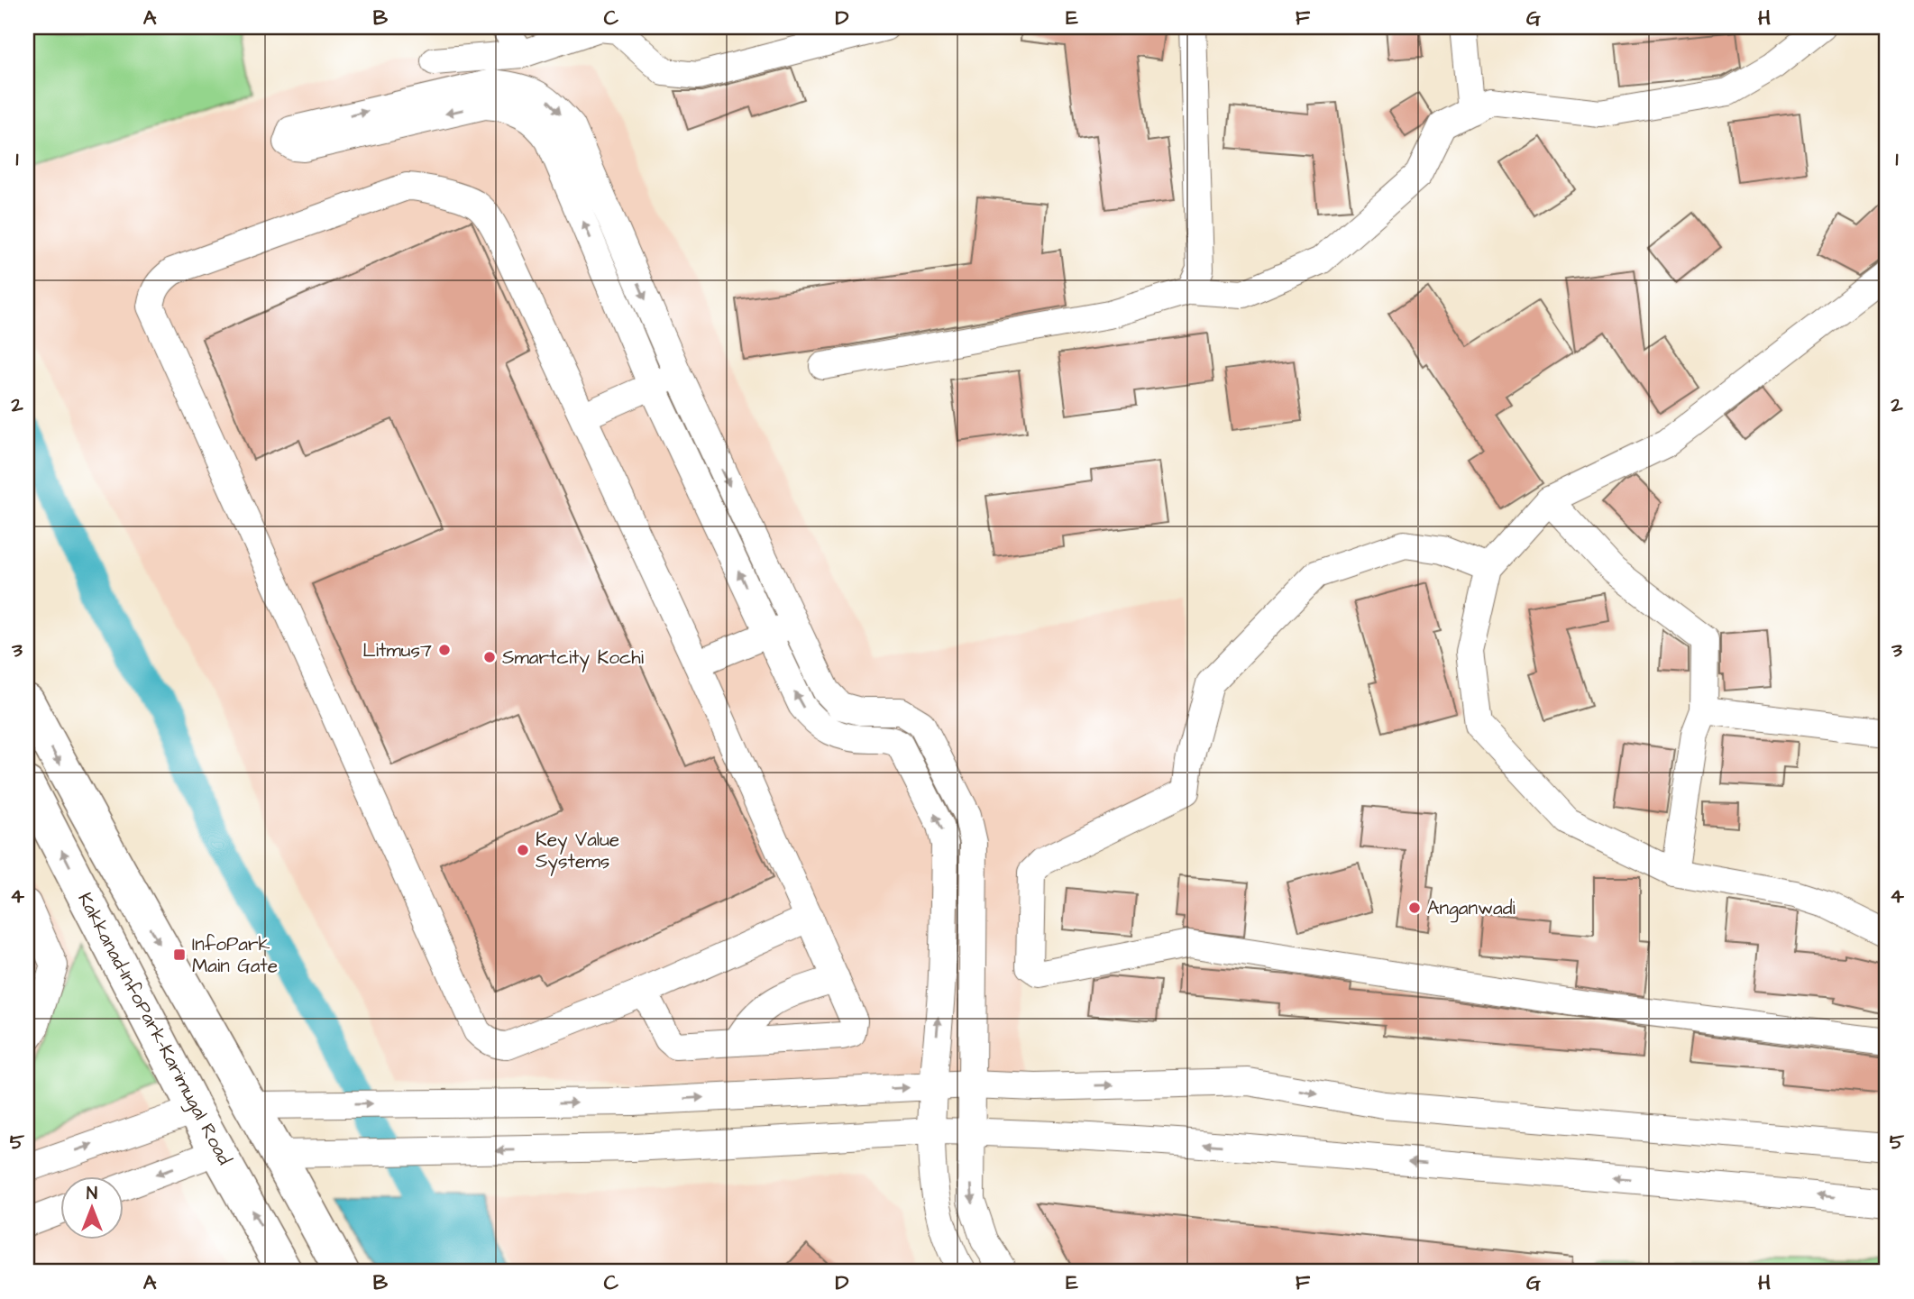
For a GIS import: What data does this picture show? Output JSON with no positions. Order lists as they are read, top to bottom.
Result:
{
  "streets": {
    "main road": ["Kakkanad-InfoPark-Karimugal Road"]
  },
  "places": {
    "other": [
      "Litmus7",
      "Smartcity Kochi",
      "Key Value Systems",
      "Anganwadi"
    ],
    "transit": ["InfoPark Main Gate"]
  },
  "north": "top",
  "grid": {
    "columns": [
      "A",
      "B",
      "C",
      "D",
      "E",
      "F",
      "G",
      "H"
    ],
    "rows": [
      "1",
      "2",
      "3",
      "4",
      "5"
    ]
  }
}
